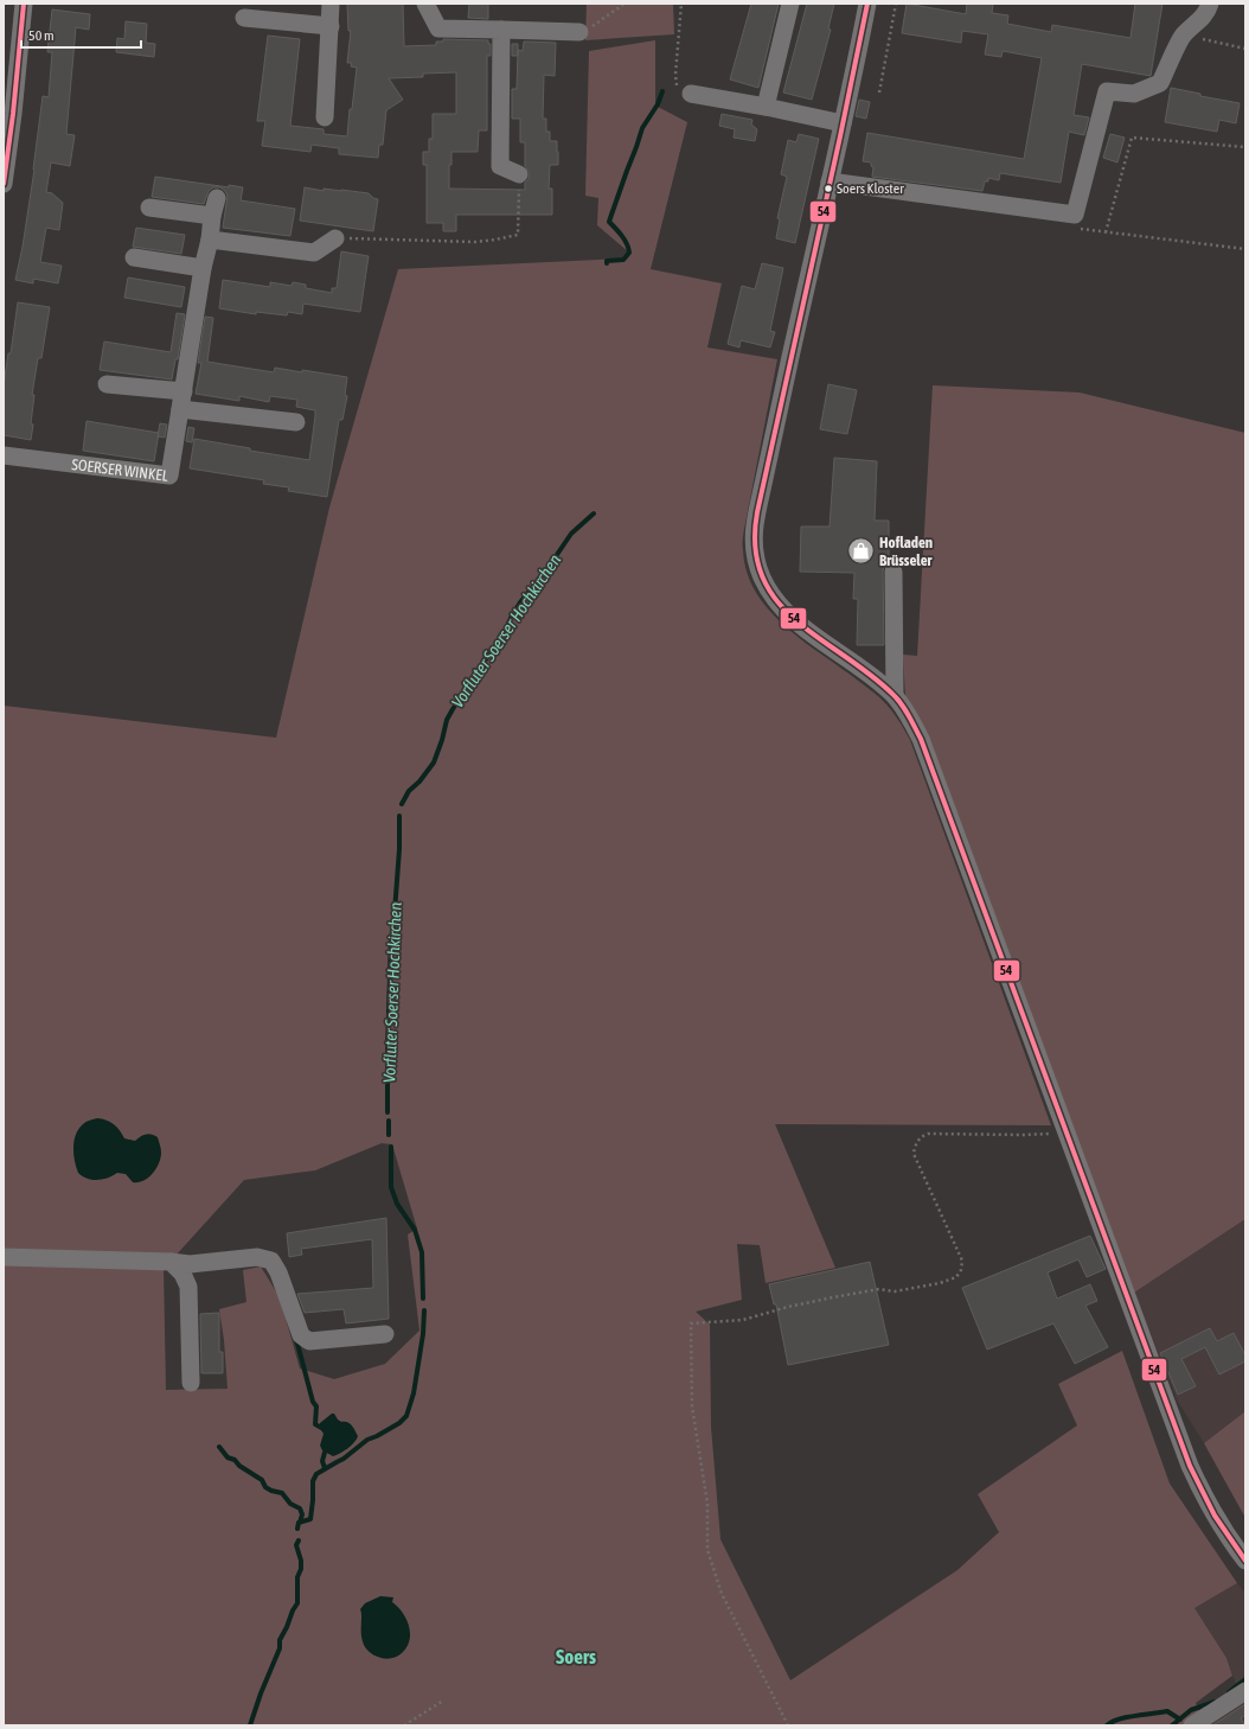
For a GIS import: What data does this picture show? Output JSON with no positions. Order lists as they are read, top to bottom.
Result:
{
  "streets": {
    "street": ["SOERSER WINKEL"]
  },
  "districts": ["Soers"],
  "water": ["Vorfluter Soerser Hochkirchen"],
  "places": {
    "other": ["Soers Kloster"],
    "shop": ["Hofladen Brüsseler"]
  },
  "lines": ["transit line 54"],
  "scale_bar": "50 m"
}
